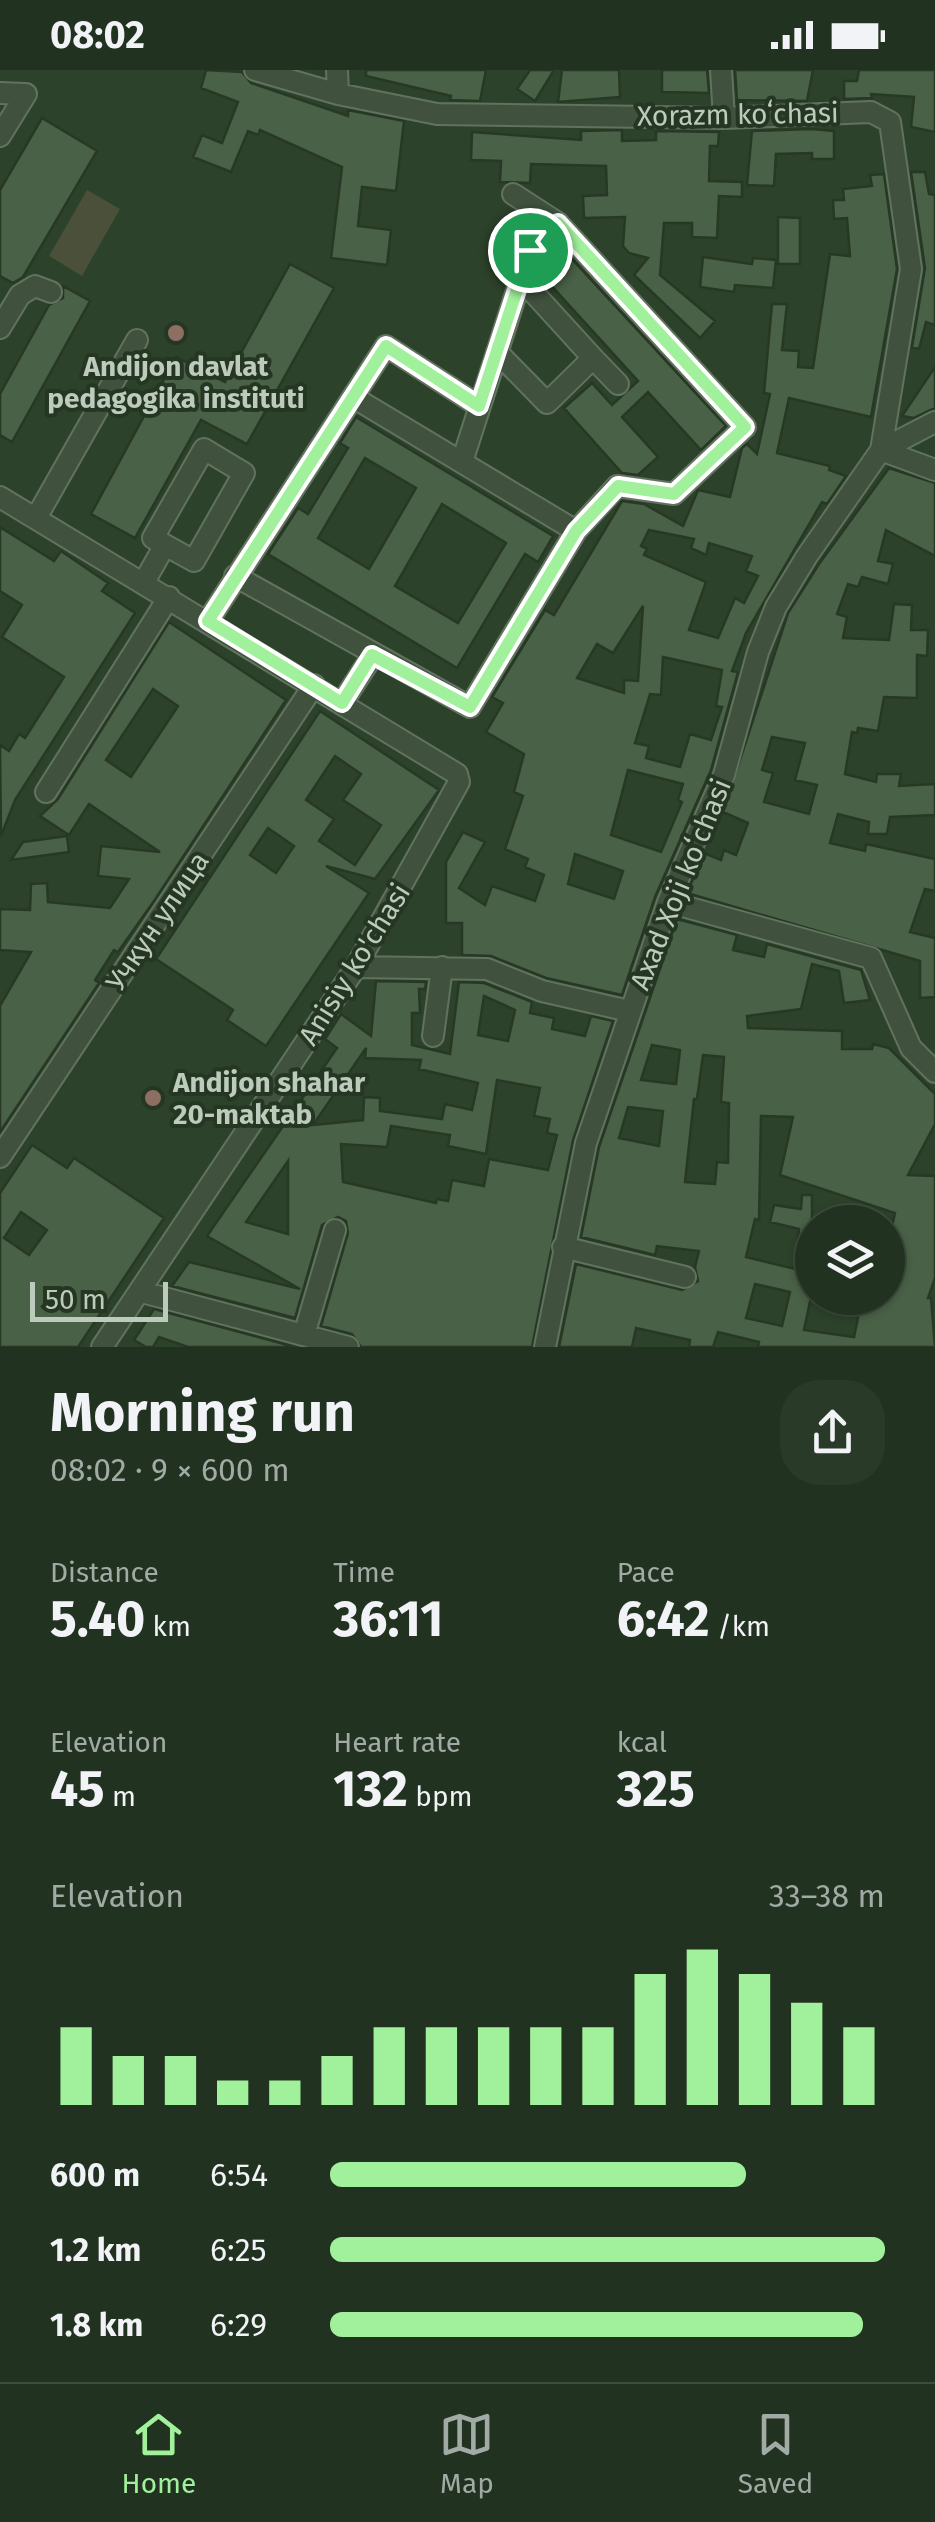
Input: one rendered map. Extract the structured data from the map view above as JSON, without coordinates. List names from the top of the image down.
{
  "streets": {
    "street": [
      "Xorazm koʻchasi",
      "Axad Xoji koʻchasi",
      "Учкун улица",
      "Anisiy ko'chasi"
    ]
  },
  "crossings": [
    ["Xorazm koʻchasi", "Axad Xoji koʻchasi"]
  ],
  "places": ["Andijon davlat pedagogika instituti", "Andijon shahar 20-maktab"],
  "scale_bar": "50 m",
  "page": {
    "status": "08:02",
    "scale": "50 m",
    "heading": ["Morning run", "08:02 · 9 × 600 m"],
    "stats": [
      ["Distance", "5.40 km"],
      ["Time", "36:11"],
      ["Pace", "6:42 /km"],
      ["Elevation", "45 m"],
      ["Heart rate", "132 bpm"],
      ["kcal", "325"]
    ],
    "chart": ["Elevation", "33–38 m"],
    "list": [
      {
        "name": "600 m",
        "note": "6:54"
      },
      {
        "name": "1.2 km",
        "note": "6:25"
      },
      {
        "name": "1.8 km",
        "note": "6:29"
      }
    ],
    "tabs": ["Home", "Map", "Saved"]
  }
}
